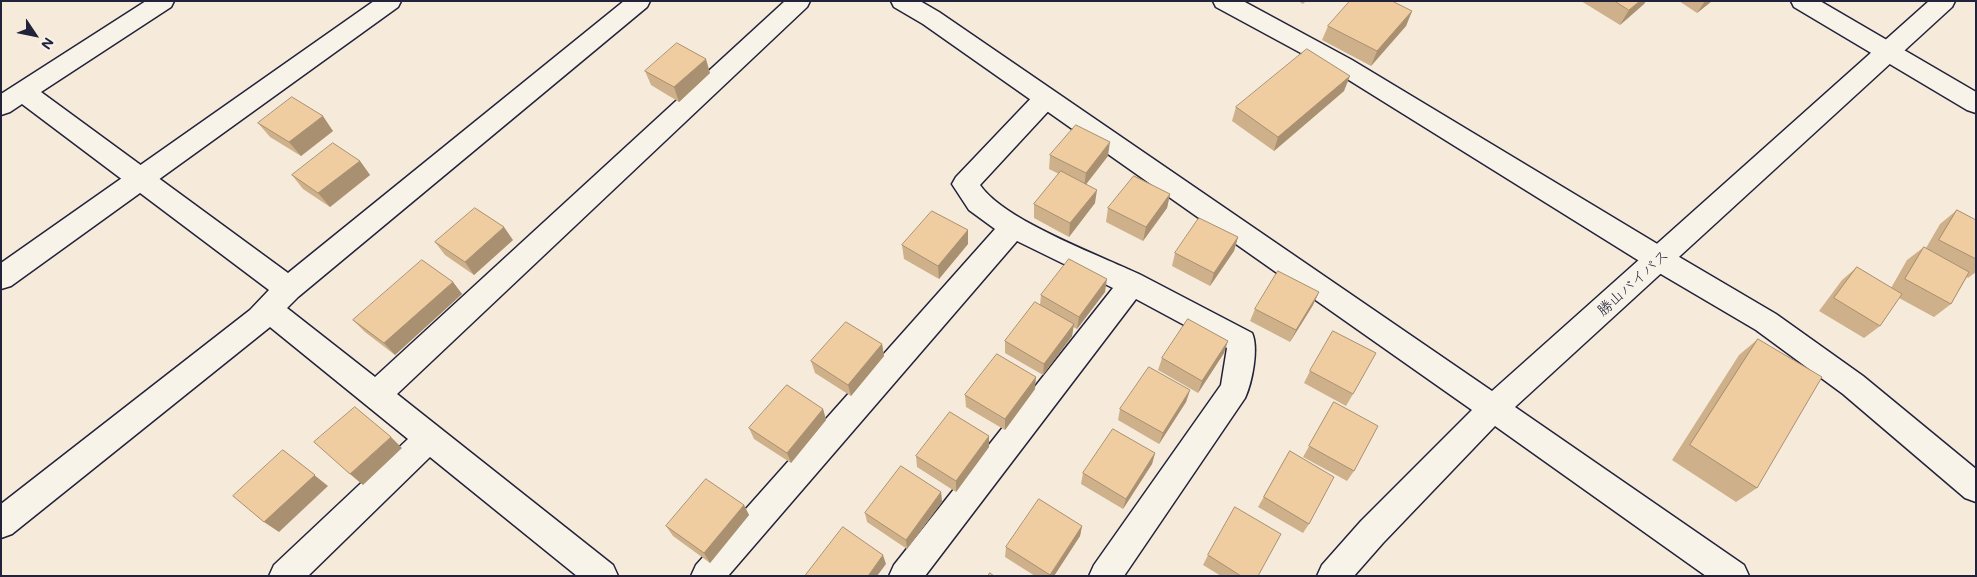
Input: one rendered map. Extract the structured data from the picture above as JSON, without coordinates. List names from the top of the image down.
{
  "streets": {
    "street": ["勝山バイパス"]
  },
  "north": "bottom right"
}
